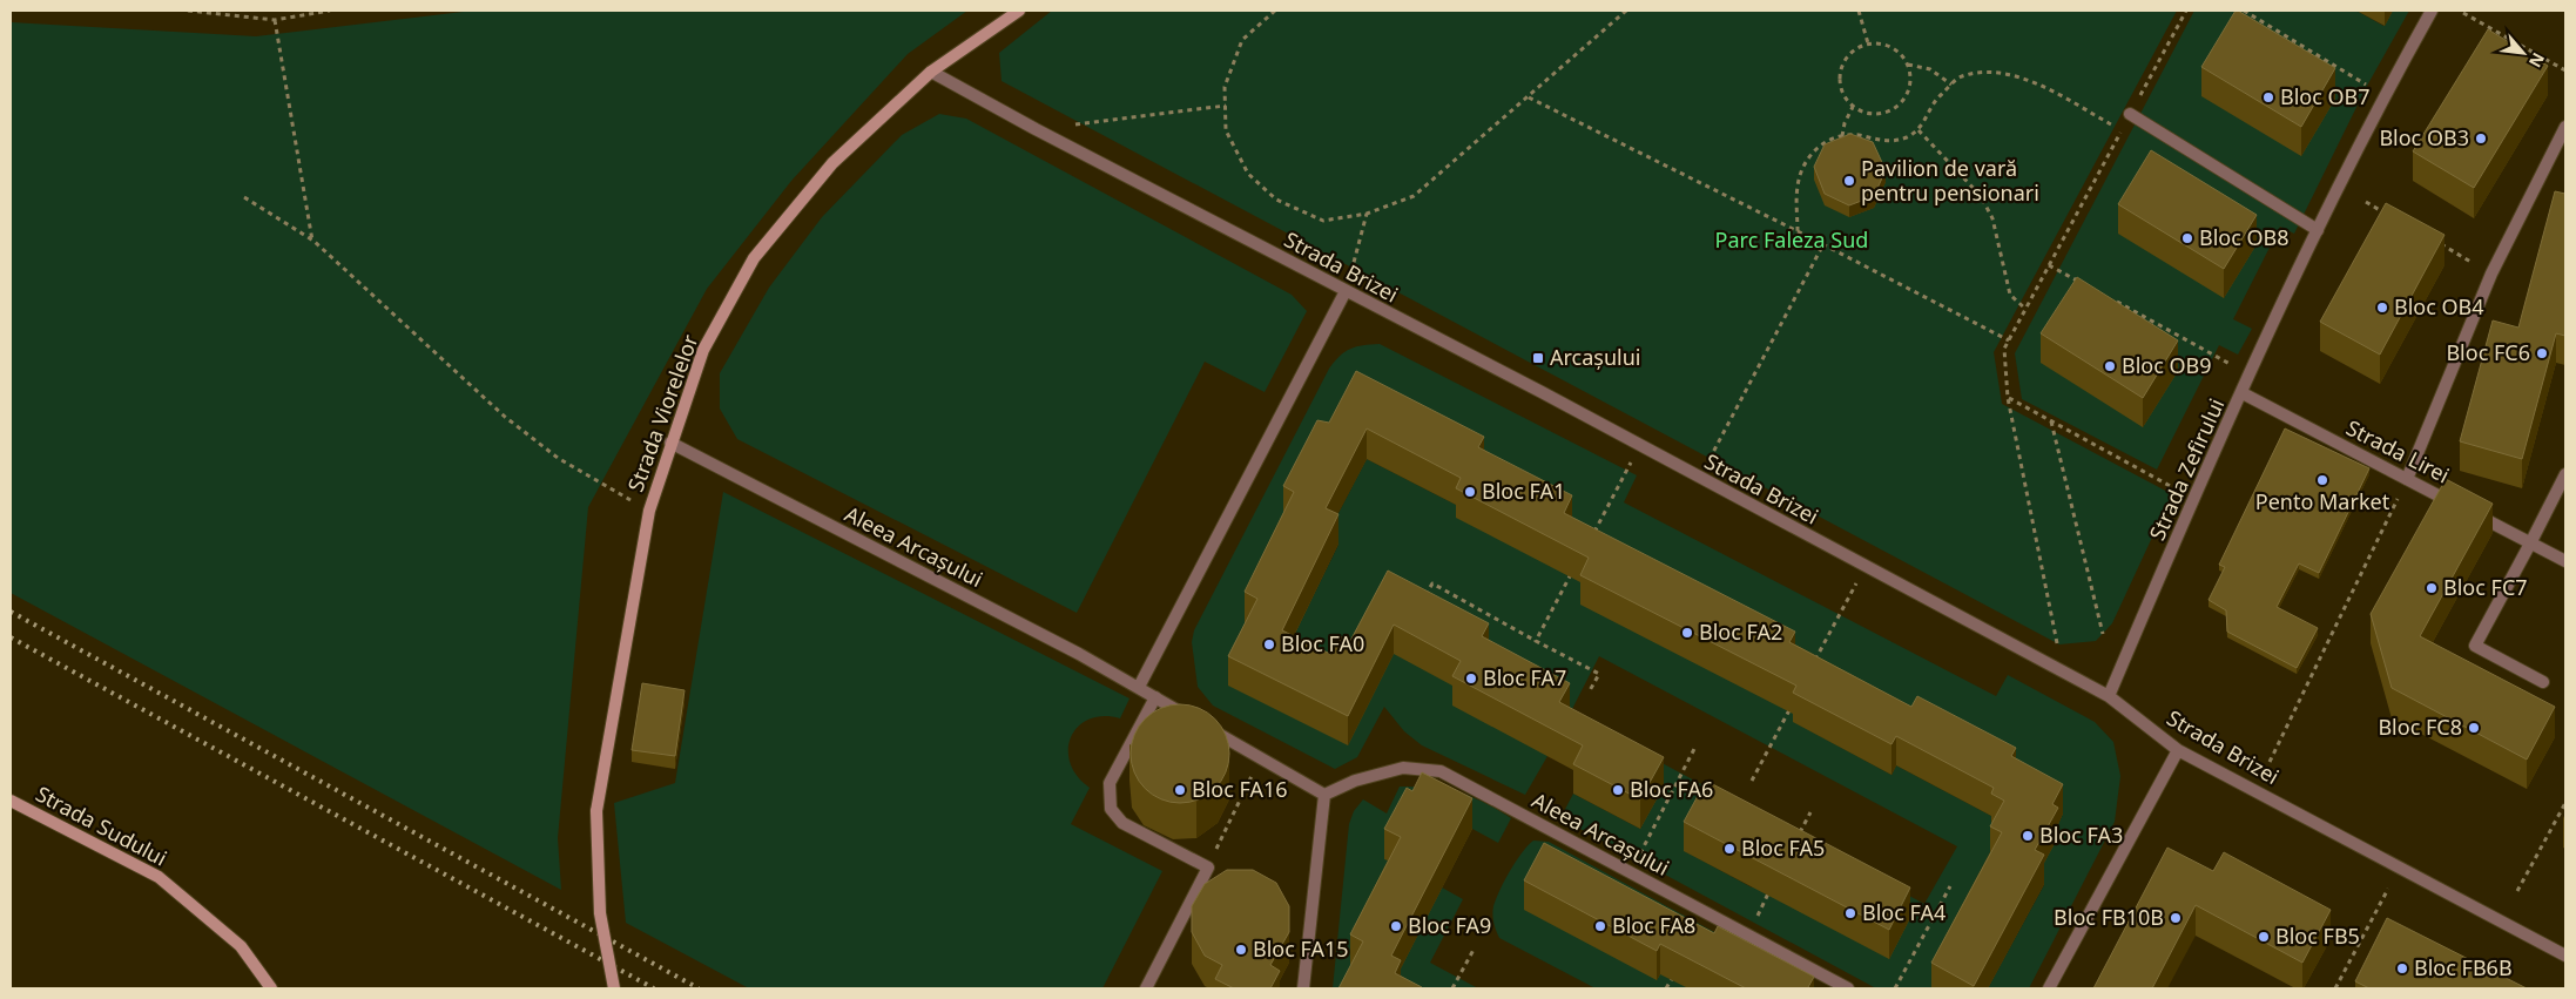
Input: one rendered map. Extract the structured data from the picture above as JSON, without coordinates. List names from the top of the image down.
{
  "streets": {
    "street": [
      "Strada Brizei",
      "Strada Viorelelor",
      "Strada Lirei",
      "Strada Zefirului",
      "Aleea Arcașului",
      "Strada Sudului"
    ]
  },
  "crossings": [
    ["Strada Brizei", "Strada Viorelelor"],
    ["Strada Brizei", "Strada Zefirului"],
    ["Strada Viorelelor", "Aleea Arcașului"],
    ["Strada Lirei", "Strada Zefirului"]
  ],
  "parks": ["Parc Faleza Sud"],
  "places": {
    "other": [
      "Bloc OB7",
      "Bloc OB3",
      "Pavilion de vară pentru pensionari",
      "Bloc OB8",
      "Bloc OB4",
      "Bloc FC6",
      "Bloc OB9",
      "Pento Market",
      "Bloc FA1",
      "Bloc FC7",
      "Bloc FA2",
      "Bloc FA0",
      "Bloc FA7",
      "Bloc FC8",
      "Bloc FA16",
      "Bloc FA6",
      "Bloc FA3",
      "Bloc FA5",
      "Bloc FA4",
      "Bloc FB10B",
      "Bloc FA9",
      "Bloc FA8",
      "Bloc FB5",
      "Bloc FA15",
      "Bloc FB6B"
    ],
    "transit": ["Arcașului"]
  },
  "north": "bottom right"
}
